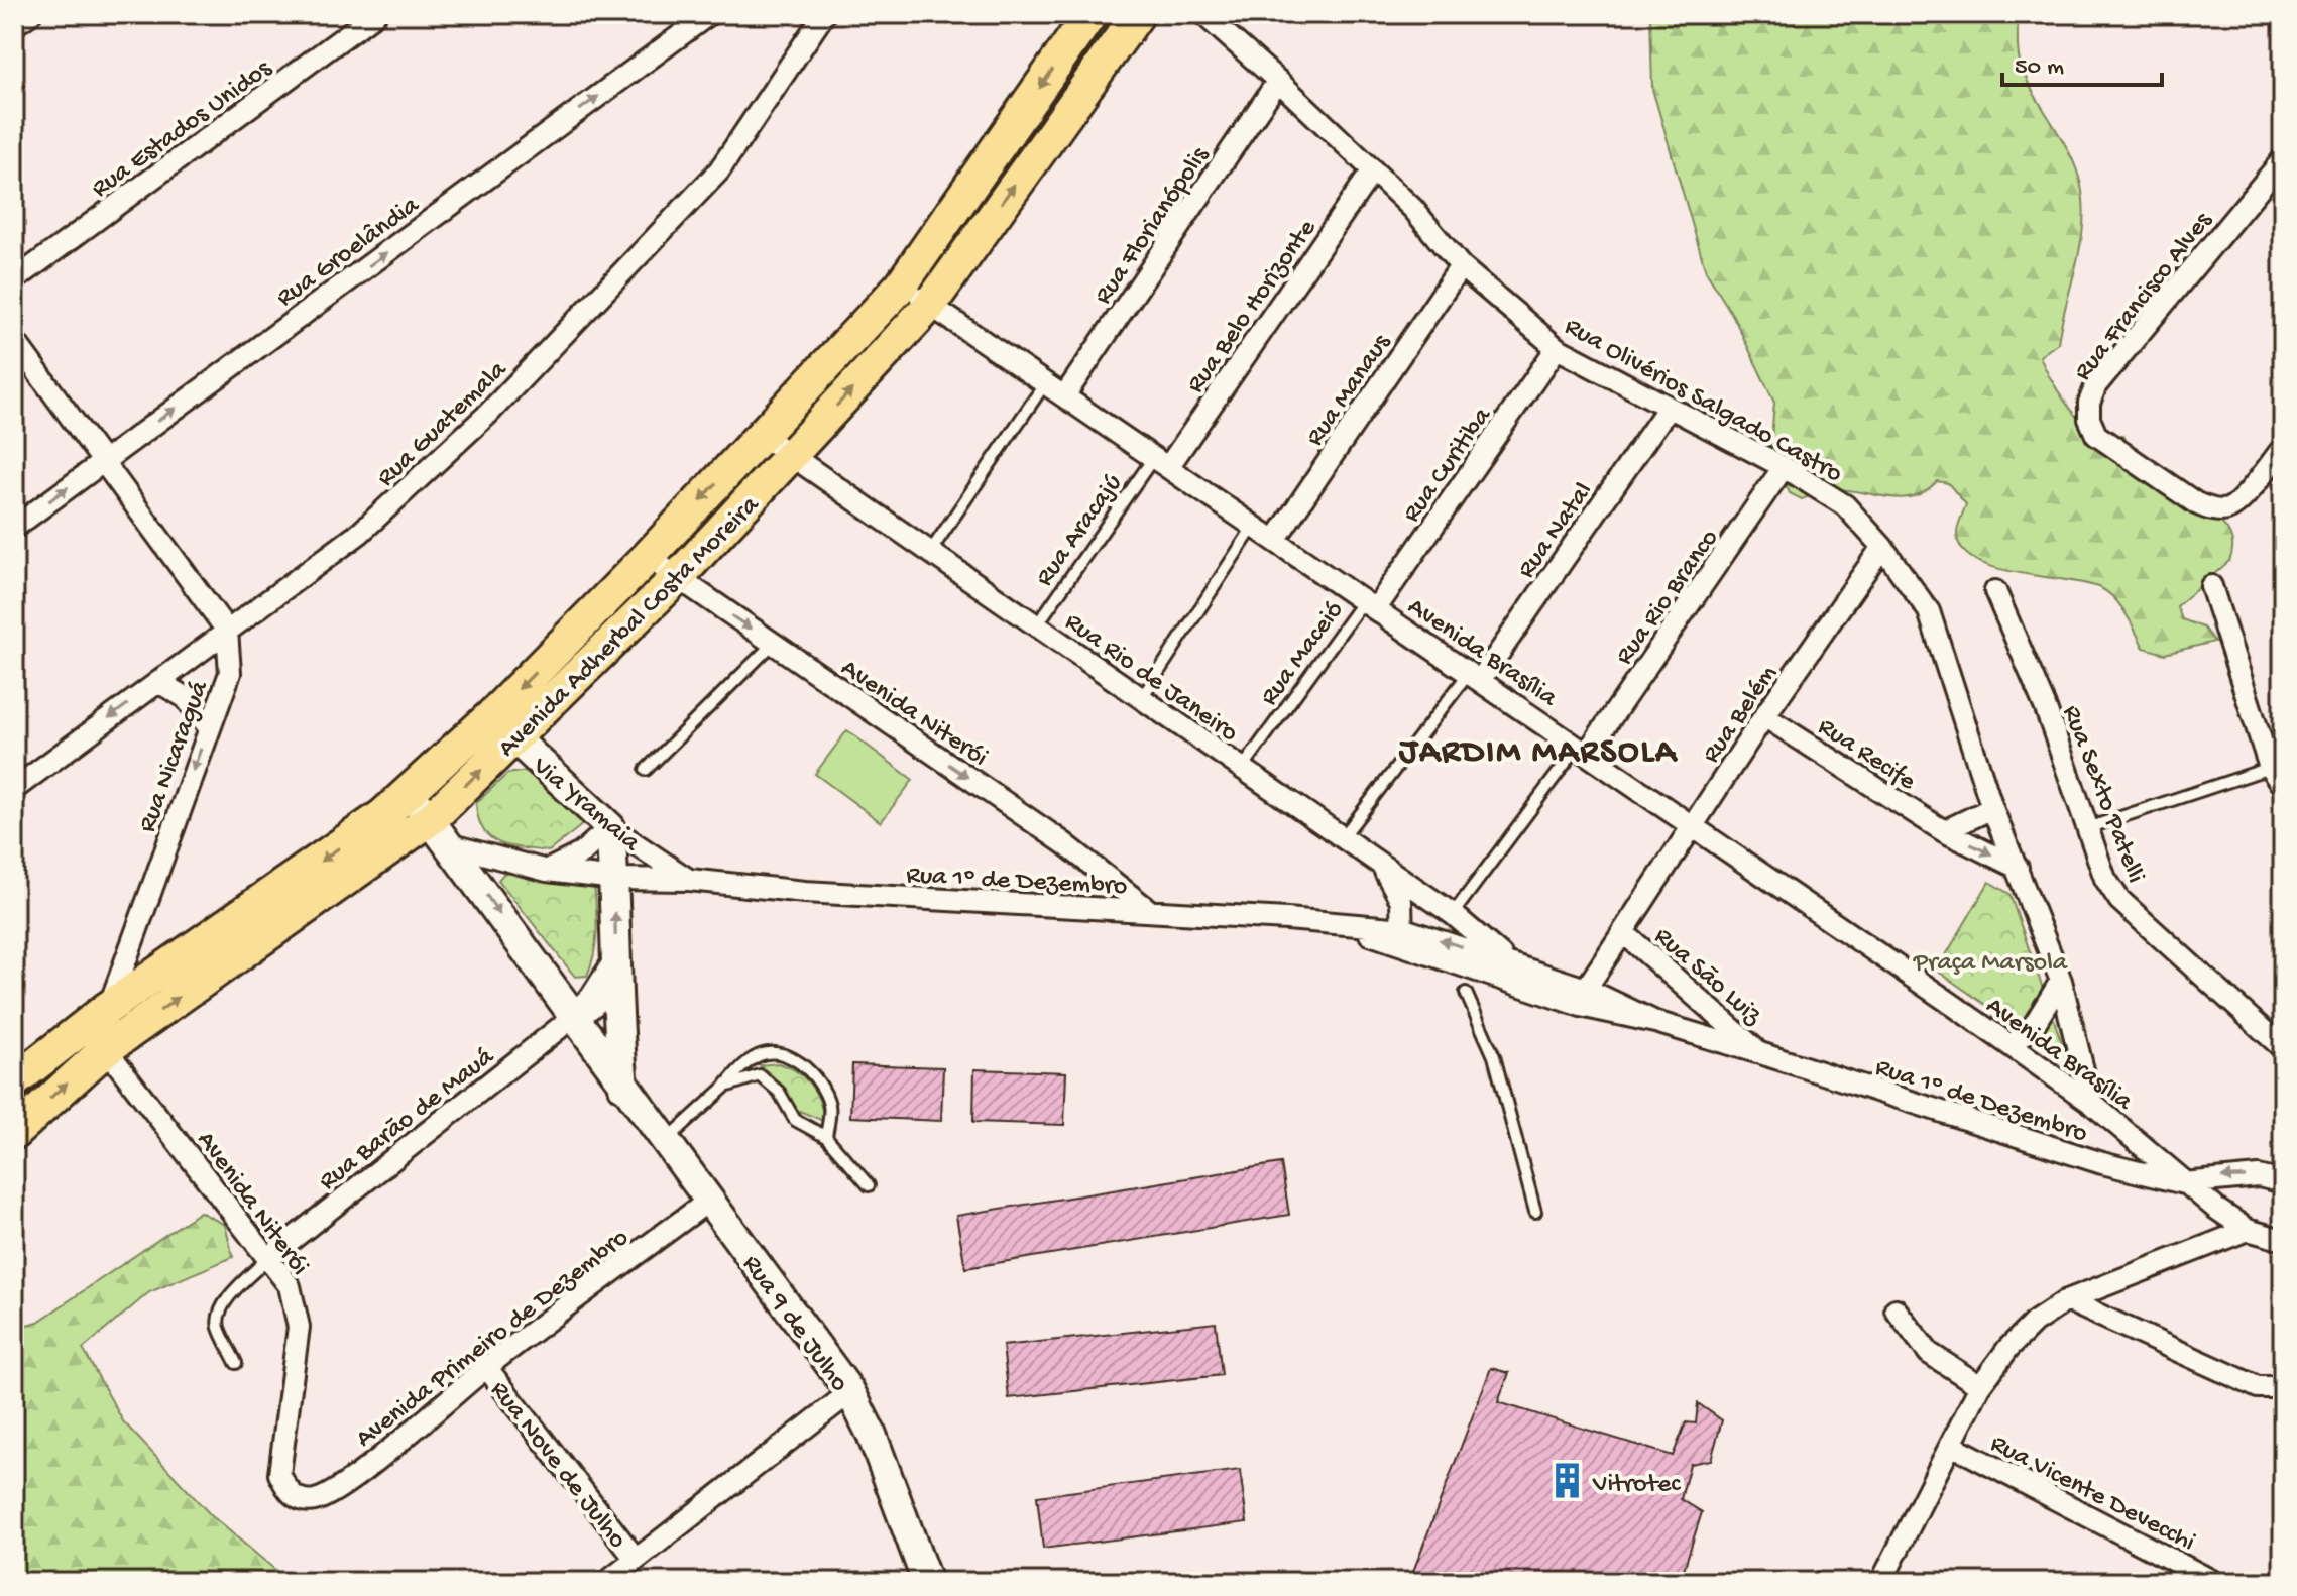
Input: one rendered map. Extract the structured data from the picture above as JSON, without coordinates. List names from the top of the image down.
{
  "streets": {
    "main road": ["Avenida Adherbal Costa Moreira", "Via Yramaia", "Rua 9 de Julho"],
    "street": [
      "Rua Estados Unidos",
      "Rua Florianópolis",
      "Rua Groelândia",
      "Rua Francisco Alves",
      "Rua Belo Horizonte",
      "Rua Manaus",
      "Rua Olivérios Salgado Castro",
      "Rua Guatemala",
      "Rua Curitiba",
      "Rua Natal",
      "Rua Rio Branco",
      "Avenida Brasília",
      "Rua Rio de Janeiro",
      "Avenida Niterói",
      "Rua Belém",
      "Rua Recife",
      "Rua Nicaraguá",
      "Rua Sexto Patelli",
      "Rua 1º de Dezembro",
      "Rua São Luiz",
      "Rua Barão de Mauá",
      "Avenida Primeiro de Dezembro",
      "Rua Nove de Julho",
      "Rua Vicente Devecchi"
    ],
    "lane": ["Rua Aracajú", "Rua Maceió"]
  },
  "crossings": [
    ["Rua Florianópolis", "Rua Olivérios Salgado Castro"],
    ["Rua Florianópolis", "Avenida Brasília"],
    ["Rua Belo Horizonte", "Rua Olivérios Salgado Castro"],
    ["Rua Belo Horizonte", "Rua Aracajú"],
    ["Rua Belo Horizonte", "Avenida Brasília"],
    ["Rua Manaus", "Rua Olivérios Salgado Castro"],
    ["Rua Manaus", "Avenida Brasília"],
    ["Rua Olivérios Salgado Castro", "Rua Curitiba"],
    ["Rua Olivérios Salgado Castro", "Rua Natal"],
    ["Rua Olivérios Salgado Castro", "Rua Rio Branco"],
    ["Rua Olivérios Salgado Castro", "Avenida Brasília"],
    ["Rua Olivérios Salgado Castro", "Rua Belém"],
    ["Rua Olivérios Salgado Castro", "Rua Recife"],
    ["Rua Guatemala", "Rua Nicaraguá"],
    ["Rua Curitiba", "Avenida Brasília"],
    ["Rua Curitiba", "Rua Maceió"],
    ["Rua Aracajú", "Avenida Brasília"],
    ["Rua Aracajú", "Rua Rio de Janeiro"],
    ["Rua Natal", "Avenida Brasília"],
    ["Rua Rio Branco", "Avenida Brasília"],
    ["Avenida Adherbal Costa Moreira", "Avenida Brasília"],
    ["Avenida Adherbal Costa Moreira", "Rua Rio de Janeiro"],
    ["Avenida Adherbal Costa Moreira", "Avenida Niterói"],
    ["Avenida Adherbal Costa Moreira", "Rua Nicaraguá"],
    ["Avenida Adherbal Costa Moreira", "Via Yramaia"],
    ["Avenida Adherbal Costa Moreira", "Rua 9 de Julho"],
    ["Avenida Brasília", "Rua Maceió"],
    ["Avenida Brasília", "Rua Belém"],
    ["Avenida Brasília", "Rua 1º de Dezembro"],
    ["Rua Maceió", "Rua Rio de Janeiro"],
    ["Rua Rio de Janeiro", "Rua 1º de Dezembro"],
    ["Avenida Niterói", "Rua 1º de Dezembro"],
    ["Avenida Niterói", "Rua Barão de Mauá"],
    ["Avenida Niterói", "Avenida Primeiro de Dezembro"],
    ["Rua Belém", "Rua Recife"],
    ["Rua Belém", "Rua 1º de Dezembro"],
    ["Rua Belém", "Rua São Luiz"],
    ["Via Yramaia", "Rua 1º de Dezembro"],
    ["Rua 1º de Dezembro", "Rua São Luiz"],
    ["Rua 1º de Dezembro", "Rua 9 de Julho"],
    ["Rua Barão de Mauá", "Rua 9 de Julho"],
    ["Rua 9 de Julho", "Avenida Primeiro de Dezembro"],
    ["Avenida Primeiro de Dezembro", "Rua Nove de Julho"]
  ],
  "one_way": ["Rua Groelândia", "Avenida Niterói", "Rua Nicaraguá"],
  "districts": ["JARDIM MARSOLA"],
  "parks": ["Praça Marsola"],
  "places": {
    "building": ["Vitrotec"]
  },
  "scale_bar": "50 m"
}
